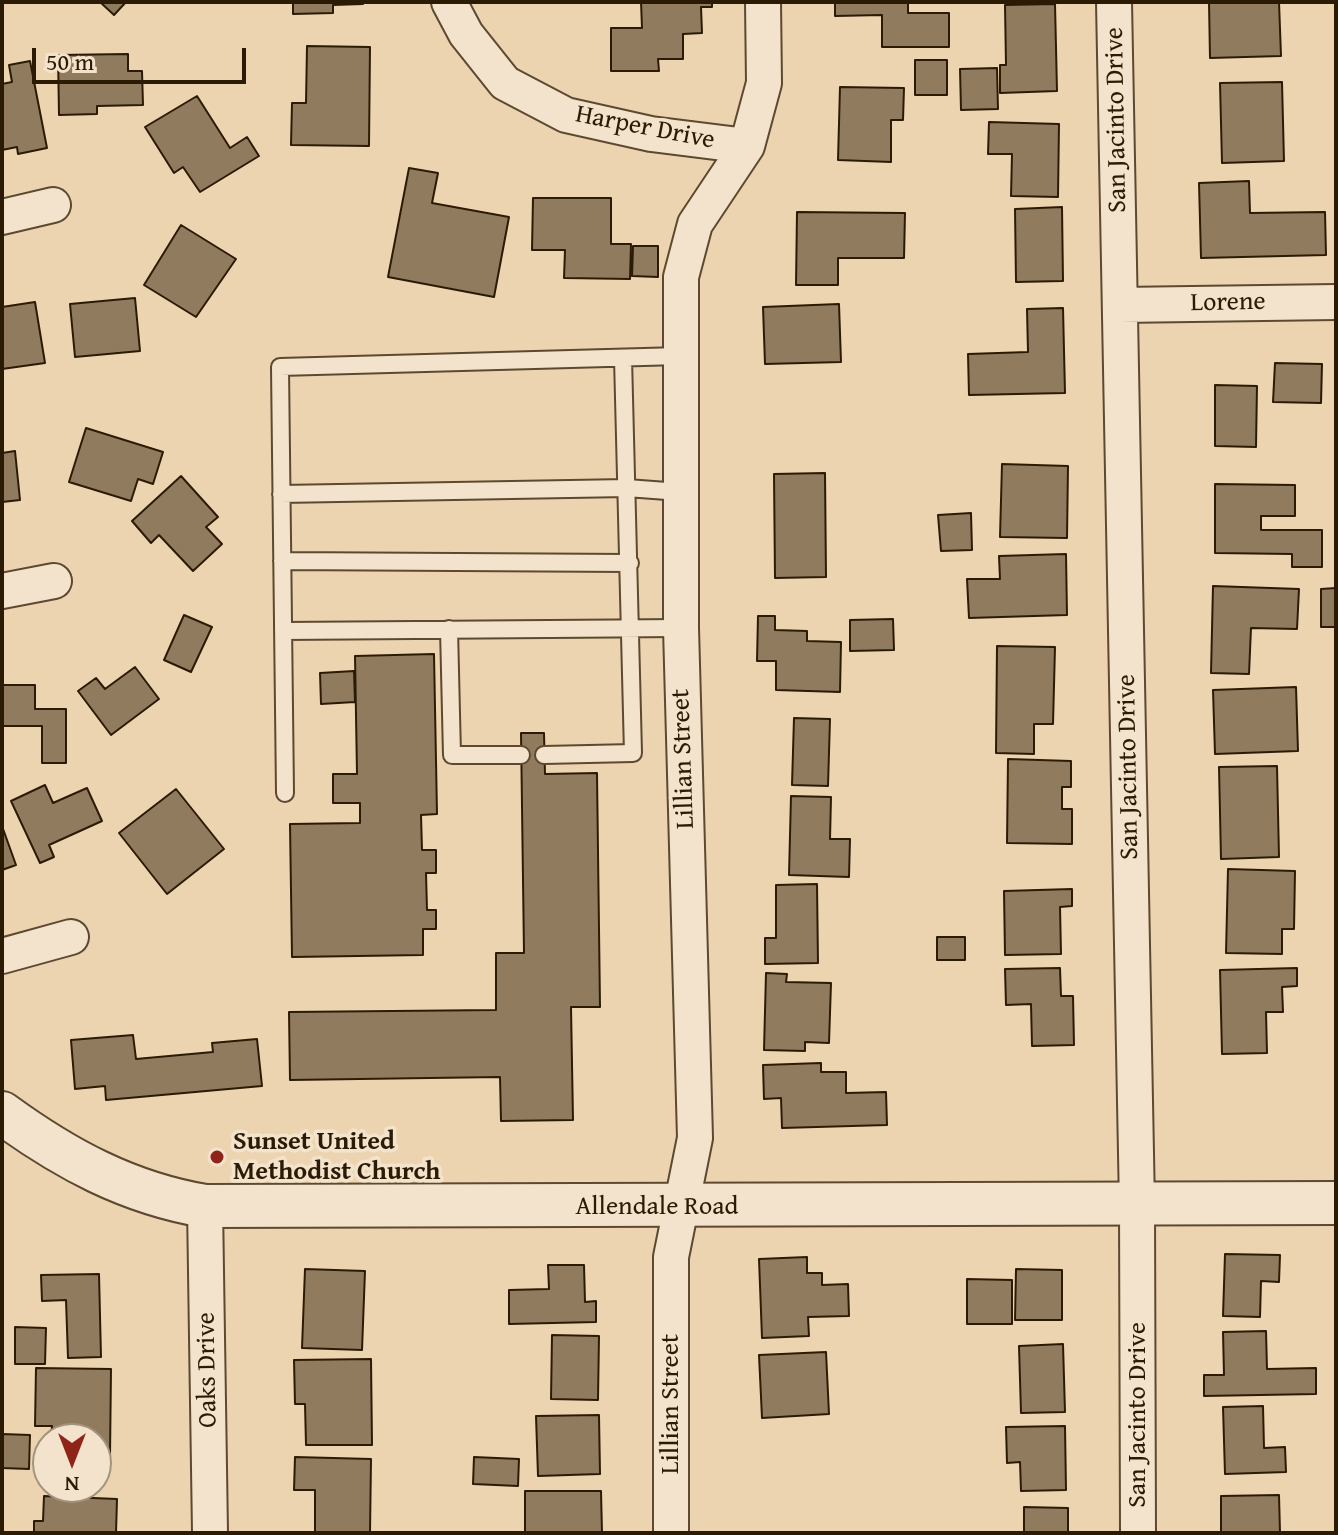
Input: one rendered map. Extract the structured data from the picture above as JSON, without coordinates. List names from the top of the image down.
{
  "streets": {
    "street": [
      "San Jacinto Drive",
      "Harper Drive",
      "Lorene",
      "Lillian Street",
      "Allendale Road",
      "Oaks Drive"
    ]
  },
  "crossings": [
    ["San Jacinto Drive", "Lorene"],
    ["San Jacinto Drive", "Allendale Road"],
    ["Harper Drive", "Lillian Street"],
    ["Lillian Street", "Allendale Road"],
    ["Allendale Road", "Oaks Drive"]
  ],
  "places": ["Sunset United Methodist Church"],
  "scale_bar": "50 m",
  "north": "bottom"
}
